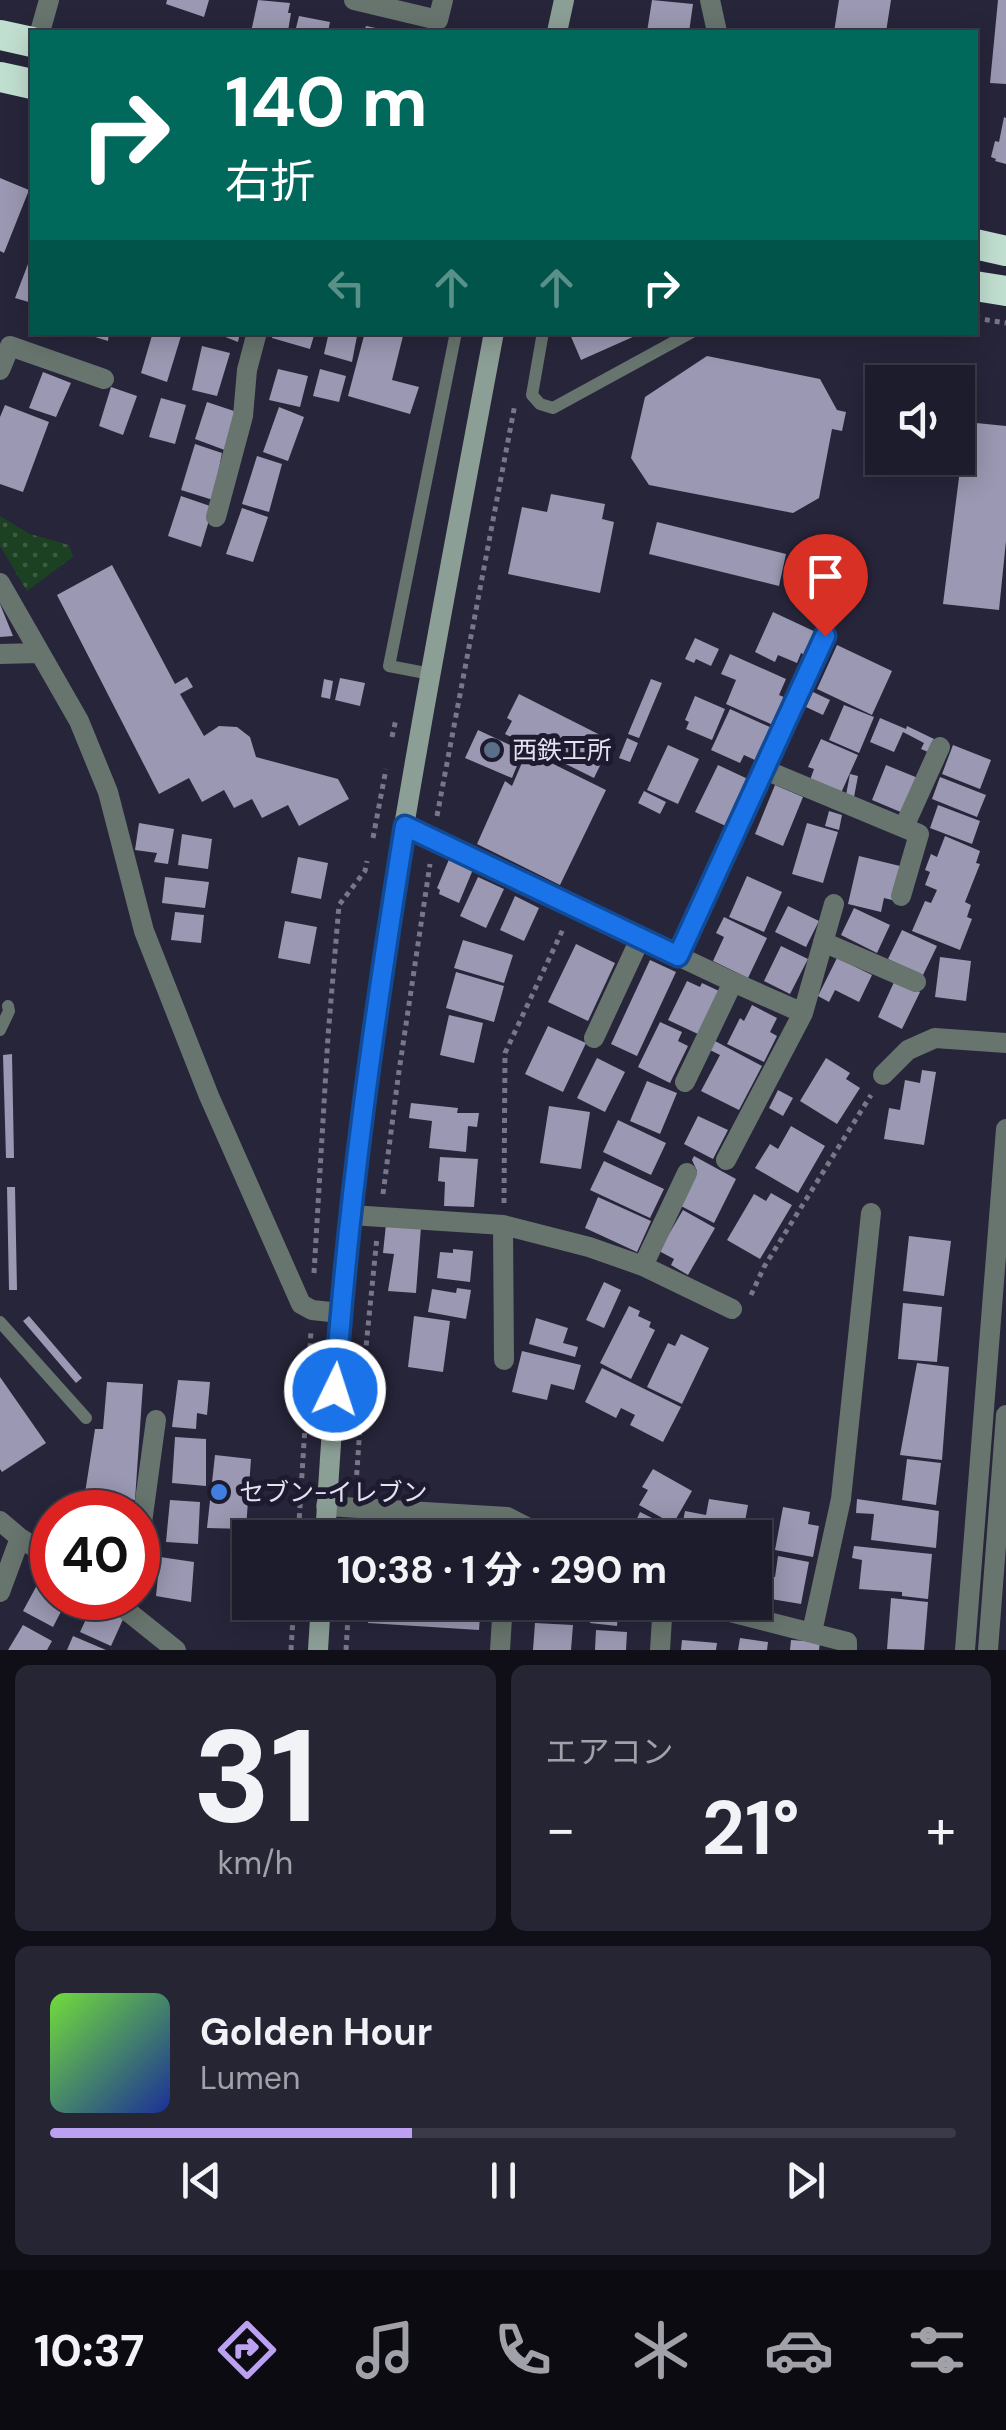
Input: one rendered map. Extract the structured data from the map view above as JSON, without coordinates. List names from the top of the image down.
{
  "places": ["西鉄工所", "セブン-イレブン"],
  "page": {
    "turn": ["140 m", "右折"],
    "limit": "40",
    "trip": "10:38 · 1 分 · 290 m",
    "tile": [
      ["31", "km/h"],
      "エアコン"
    ],
    "heat": ["−", "21°", "+"],
    "song": ["Golden Hour", "Lumen"],
    "tabs": "10:37"
  }
}
